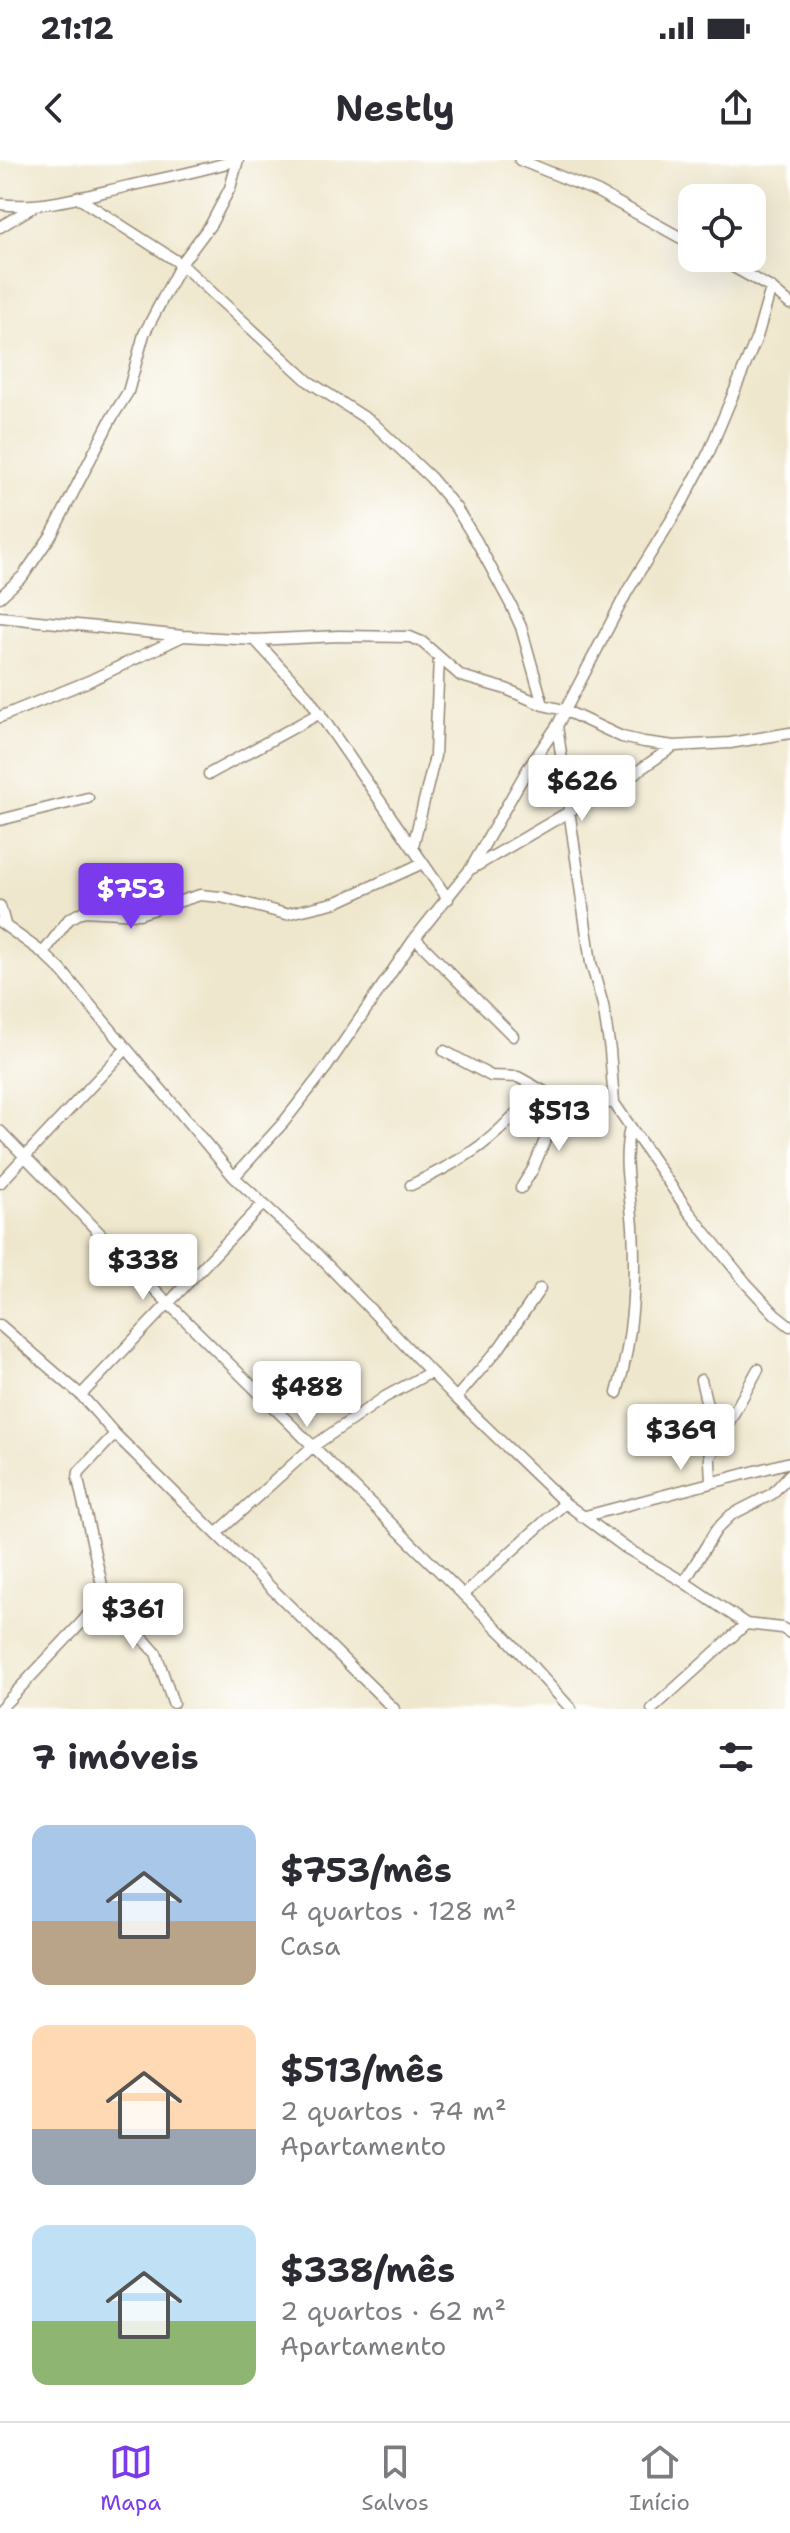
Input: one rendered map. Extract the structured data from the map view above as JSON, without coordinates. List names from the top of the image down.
{
  "page": {
    "status": "21:12",
    "header": "Nestly",
    "price": [
      "$626",
      "$753",
      "$513",
      "$338",
      "$488",
      "$369",
      "$361"
    ],
    "heading": "7 imóveis",
    "list": [
      {
        "name": "$753/mês",
        "note": "4 quartos · 128 m² · Casa"
      },
      {
        "name": "$513/mês",
        "note": "2 quartos · 74 m² · Apartamento"
      },
      {
        "name": "$338/mês",
        "note": "2 quartos · 62 m² · Apartamento"
      }
    ],
    "tabs": ["Mapa", "Salvos", "Início"]
  }
}
